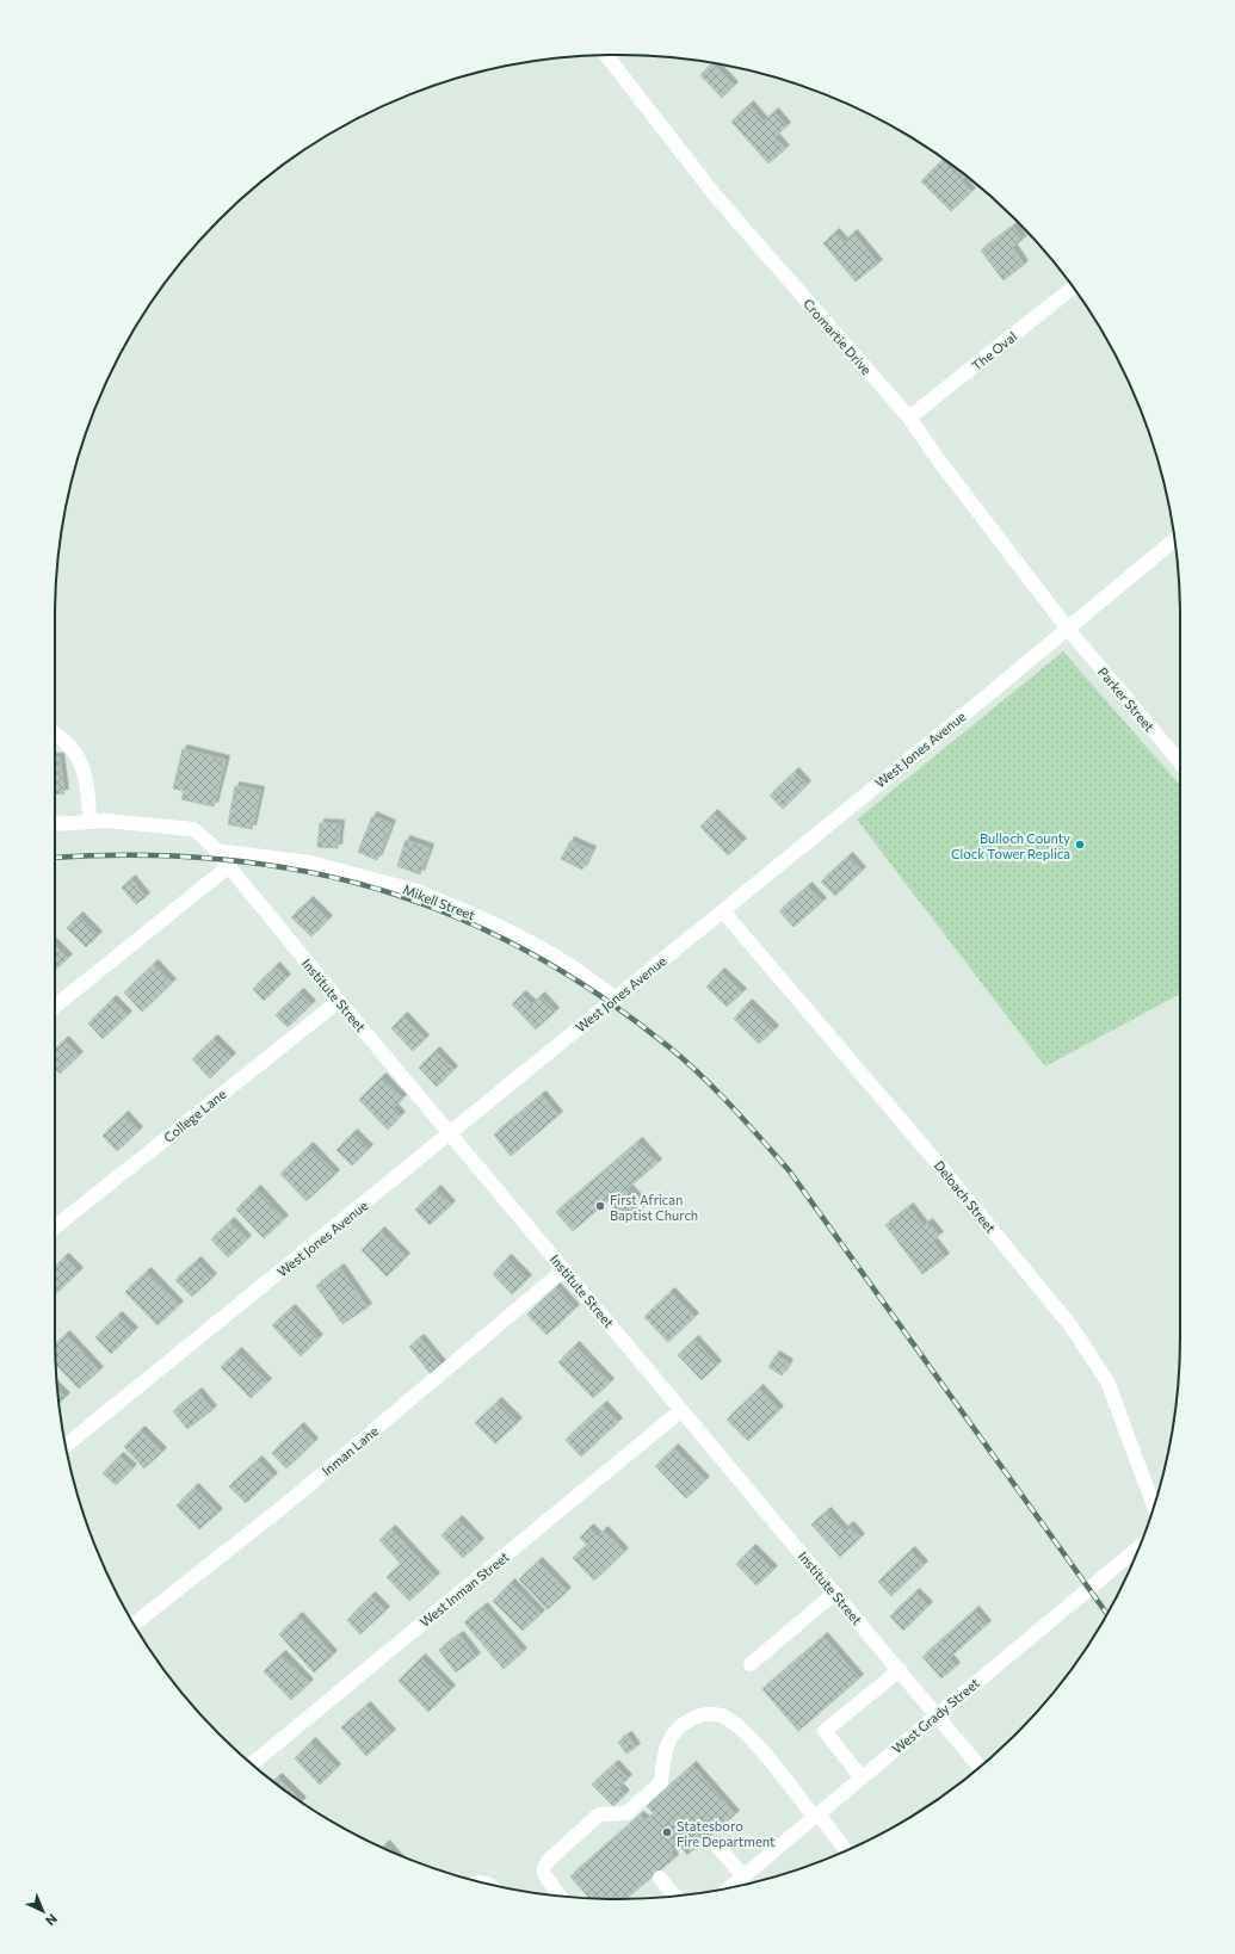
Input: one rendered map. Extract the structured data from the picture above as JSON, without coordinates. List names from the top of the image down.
{
  "streets": {
    "street": [
      "Cromartie Drive",
      "The Oval",
      "Parker Street",
      "West Jones Avenue",
      "Mikell Street",
      "Institute Street",
      "College Lane",
      "Deloach Street",
      "Inman Lane",
      "West Inman Street",
      "West Grady Street"
    ]
  },
  "crossings": [
    ["Cromartie Drive", "The Oval"],
    ["Cromartie Drive", "Parker Street"],
    ["Cromartie Drive", "West Jones Avenue"],
    ["Parker Street", "West Jones Avenue"],
    ["West Jones Avenue", "Mikell Street"],
    ["West Jones Avenue", "Institute Street"],
    ["West Jones Avenue", "Deloach Street"],
    ["Mikell Street", "Institute Street"],
    ["Institute Street", "College Lane"],
    ["Institute Street", "Inman Lane"],
    ["Institute Street", "West Inman Street"],
    ["Institute Street", "West Grady Street"]
  ],
  "places": ["Bulloch County Clock Tower Replica", "First African Baptist Church", "Statesboro Fire Department"],
  "north": "bottom right"
}
